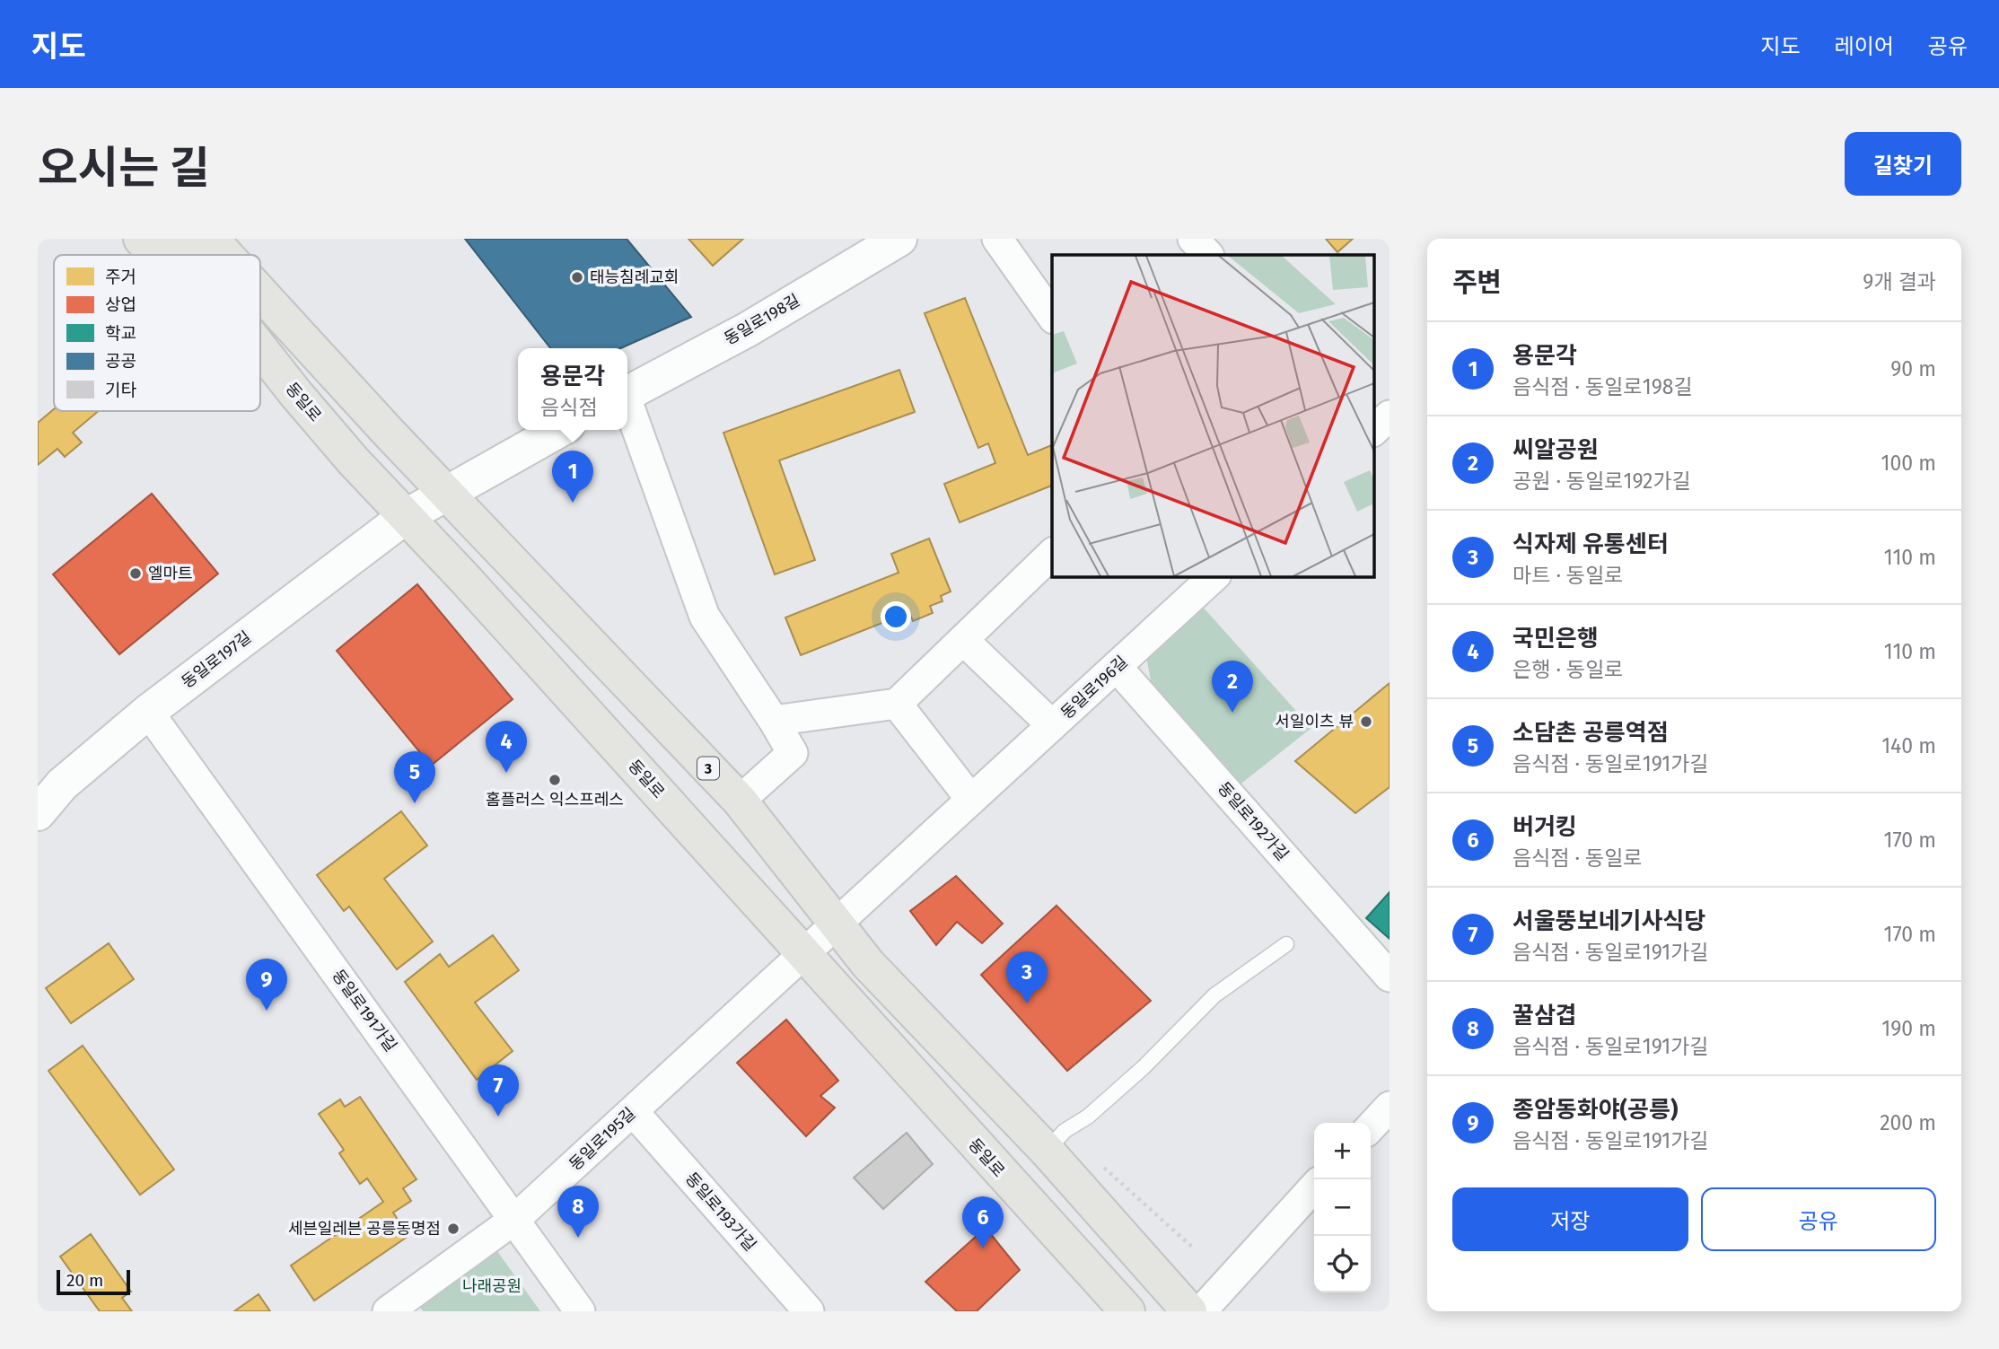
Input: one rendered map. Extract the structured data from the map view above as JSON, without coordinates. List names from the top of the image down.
{
  "streets": {
    "main road": ["동일로", "3"],
    "street": [
      "동일로198길",
      "동일로197길",
      "동일로196길",
      "동일로192가길",
      "동일로191가길",
      "동일로195길",
      "동일로193가길"
    ]
  },
  "crossings": [
    ["동일로", "동일로197길"],
    ["동일로", "동일로196길"],
    ["동일로", "동일로195길"],
    ["동일로197길", "동일로191가길"],
    ["동일로196길", "3"],
    ["동일로196길", "동일로192가길"],
    ["동일로196길", "동일로195길"],
    ["동일로191가길", "동일로195길"],
    ["동일로195길", "동일로193가길"]
  ],
  "parks": ["나래공원"],
  "places": [
    "태능침례교회",
    "엘마트",
    "서일이츠 뷰",
    "홈플러스 익스프레스",
    "세븐일레븐 공릉동명점"
  ],
  "legend": [
    "주거",
    "상업",
    "학교",
    "공공",
    "기타"
  ],
  "scale_bar": "20 m",
  "page": {
    "header": "지도",
    "nav": ["지도", "레이어", "공유"],
    "title": "오시는 길",
    "buttons": [
      "길찾기",
      ["저장", "공유"]
    ],
    "heading": ["주변", "9개 결과"],
    "list": [
      {
        "mark": "1",
        "name": "용문각",
        "note": "음식점 · 동일로198길",
        "value": "90 m"
      },
      {
        "mark": "2",
        "name": "씨알공원",
        "note": "공원 · 동일로192가길",
        "value": "100 m"
      },
      {
        "mark": "3",
        "name": "식자제 유통센터",
        "note": "마트 · 동일로",
        "value": "110 m"
      },
      {
        "mark": "4",
        "name": "국민은행",
        "note": "은행 · 동일로",
        "value": "110 m"
      },
      {
        "mark": "5",
        "name": "소담촌 공릉역점",
        "note": "음식점 · 동일로191가길",
        "value": "140 m"
      },
      {
        "mark": "6",
        "name": "버거킹",
        "note": "음식점 · 동일로",
        "value": "170 m"
      },
      {
        "mark": "7",
        "name": "서울뚱보네기사식당",
        "note": "음식점 · 동일로191가길",
        "value": "170 m"
      },
      {
        "mark": "8",
        "name": "꿀삼겹",
        "note": "음식점 · 동일로191가길",
        "value": "190 m"
      },
      {
        "mark": "9",
        "name": "종암동화야(공릉)",
        "note": "음식점 · 동일로191가길",
        "value": "200 m"
      }
    ],
    "popup": ["용문각", "음식점"],
    "pins": [
      "1",
      "2",
      "4",
      "5",
      "3",
      "9",
      "7",
      "8",
      "6"
    ],
    "map_buttons": ["+", "−"],
    "scale": "20 m"
  }
}
